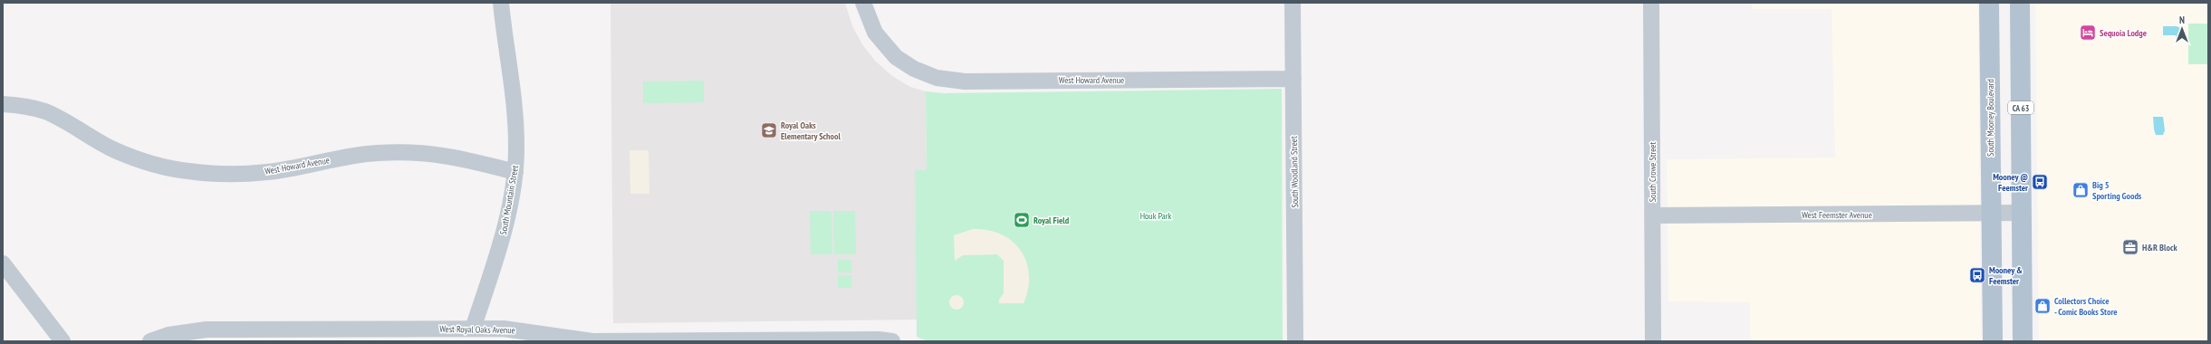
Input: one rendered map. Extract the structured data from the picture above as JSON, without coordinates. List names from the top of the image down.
{
  "streets": {
    "main road": ["CA 63", "South Mooney Boulevard"],
    "street": [
      "West Howard Avenue",
      "South Woodland Street",
      "South Crowe Street",
      "South Mountain Street",
      "West Feemster Avenue",
      "West Royal Oaks Avenue"
    ]
  },
  "crossings": [
    ["West Howard Avenue", "South Woodland Street"],
    ["West Howard Avenue", "South Mountain Street"],
    ["CA 63", "West Feemster Avenue"],
    ["South Mooney Boulevard", "West Feemster Avenue"],
    ["South Crowe Street", "West Feemster Avenue"],
    ["South Mountain Street", "West Royal Oaks Avenue"]
  ],
  "parks": ["Houk Park"],
  "places": {
    "hotel": ["Sequoia Lodge"],
    "school or university": ["Royal Oaks Elementary School"],
    "bus stop": ["Mooney @ Feemster", "Mooney & Feemster"],
    "shop": ["Big 5 Sporting Goods", "Collectors Choice - Comic Books Store"],
    "sports": ["Royal Field"],
    "office": ["H&R Block"]
  },
  "north": "top"
}
